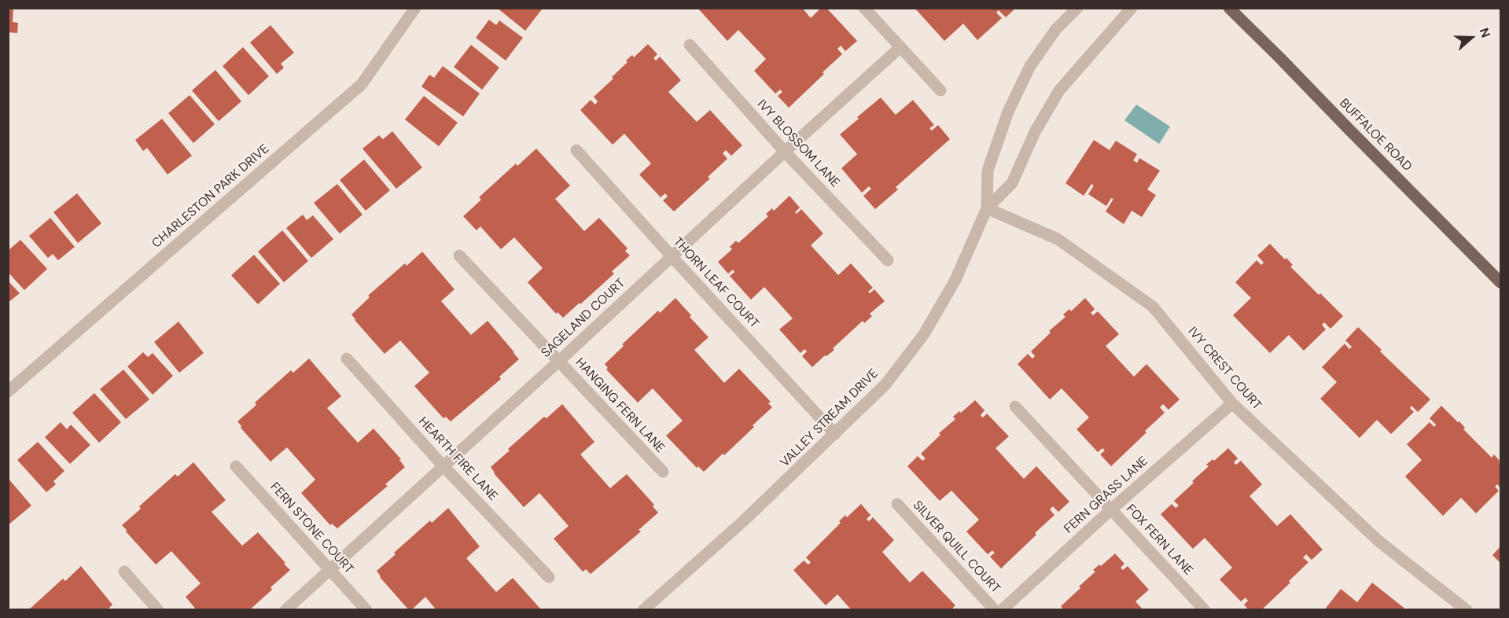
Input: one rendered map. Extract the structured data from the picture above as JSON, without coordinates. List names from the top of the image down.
{
  "streets": {
    "main road": ["BUFFALOE ROAD"],
    "street": [
      "IVY BLOSSOM LANE",
      "CHARLESTON PARK DRIVE",
      "THORN LEAF COURT",
      "SAGELAND COURT",
      "IVY CREST COURT",
      "HANGING FERN LANE",
      "VALLEY STREAM DRIVE",
      "HEARTH FIRE LANE",
      "FERN GRASS LANE",
      "FERN STONE COURT",
      "FOX FERN LANE",
      "SILVER QUILL COURT"
    ]
  },
  "crossings": [
    ["IVY BLOSSOM LANE", "SAGELAND COURT"],
    ["THORN LEAF COURT", "SAGELAND COURT"],
    ["THORN LEAF COURT", "VALLEY STREAM DRIVE"],
    ["SAGELAND COURT", "HANGING FERN LANE"],
    ["SAGELAND COURT", "HEARTH FIRE LANE"],
    ["SAGELAND COURT", "FERN STONE COURT"],
    ["IVY CREST COURT", "VALLEY STREAM DRIVE"],
    ["IVY CREST COURT", "FERN GRASS LANE"],
    ["FERN GRASS LANE", "FOX FERN LANE"]
  ],
  "north": "right"
}
